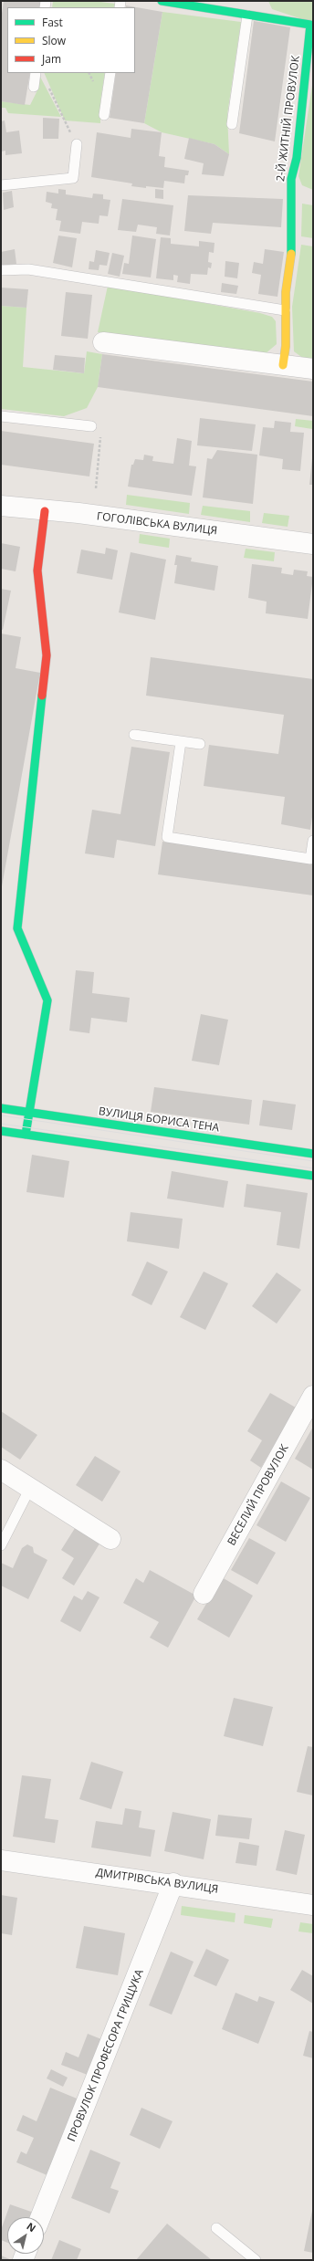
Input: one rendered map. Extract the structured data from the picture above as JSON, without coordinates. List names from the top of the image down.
{
  "streets": {
    "street": [
      "2-Й ЖИТНІЙ ПРОВУЛОК",
      "ГОГОЛІВСЬКА ВУЛИЦЯ",
      "ВУЛИЦЯ БОРИСА ТЕНА",
      "ВЕСЕЛИЙ ПРОВУЛОК",
      "ДМИТРІВСЬКА ВУЛИЦЯ",
      "ПРОВУЛОК ПРОФЕСОРА ГРИЩУКА"
    ]
  },
  "crossings": [
    ["ДМИТРІВСЬКА ВУЛИЦЯ", "ПРОВУЛОК ПРОФЕСОРА ГРИЩУКА"]
  ],
  "legend": ["Fast", "Slow", "Jam"],
  "north": "top right"
}
